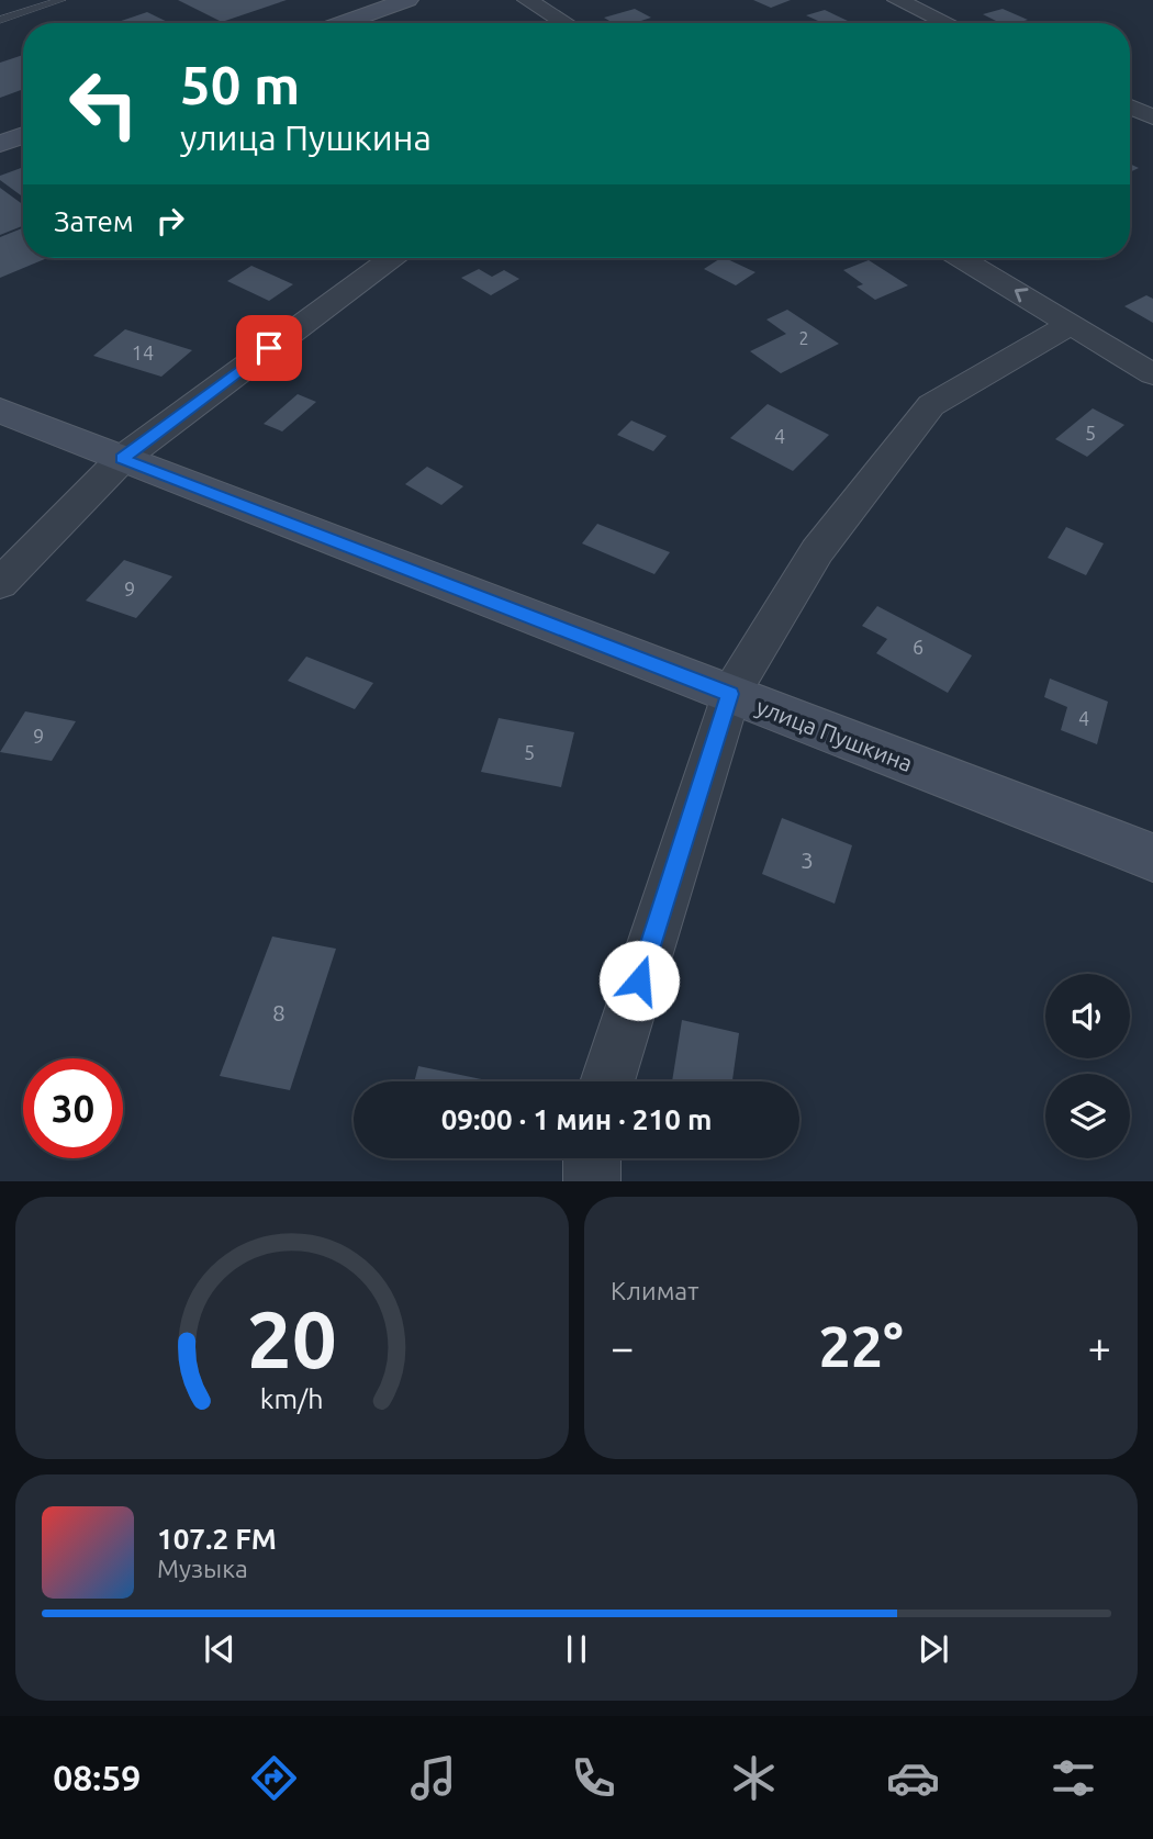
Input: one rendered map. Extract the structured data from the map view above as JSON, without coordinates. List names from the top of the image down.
{
  "streets": {
    "street": ["улица Пушкина"]
  },
  "house_numbers": [
    "2",
    "14",
    "5",
    "4",
    "9",
    "6",
    "4",
    "9",
    "5",
    "3",
    "8"
  ],
  "page": {
    "turn": ["50 m", "улица Пушкина"],
    "then": "Затем",
    "limit": "30",
    "trip": "09:00 · 1 мин · 210 m",
    "tile": "Климат",
    "heat": ["−", "22°", "+"],
    "song": ["107.2 FM", "Музыка"],
    "tabs": "08:59",
    "gauge": ["20", "km/h"]
  }
}
